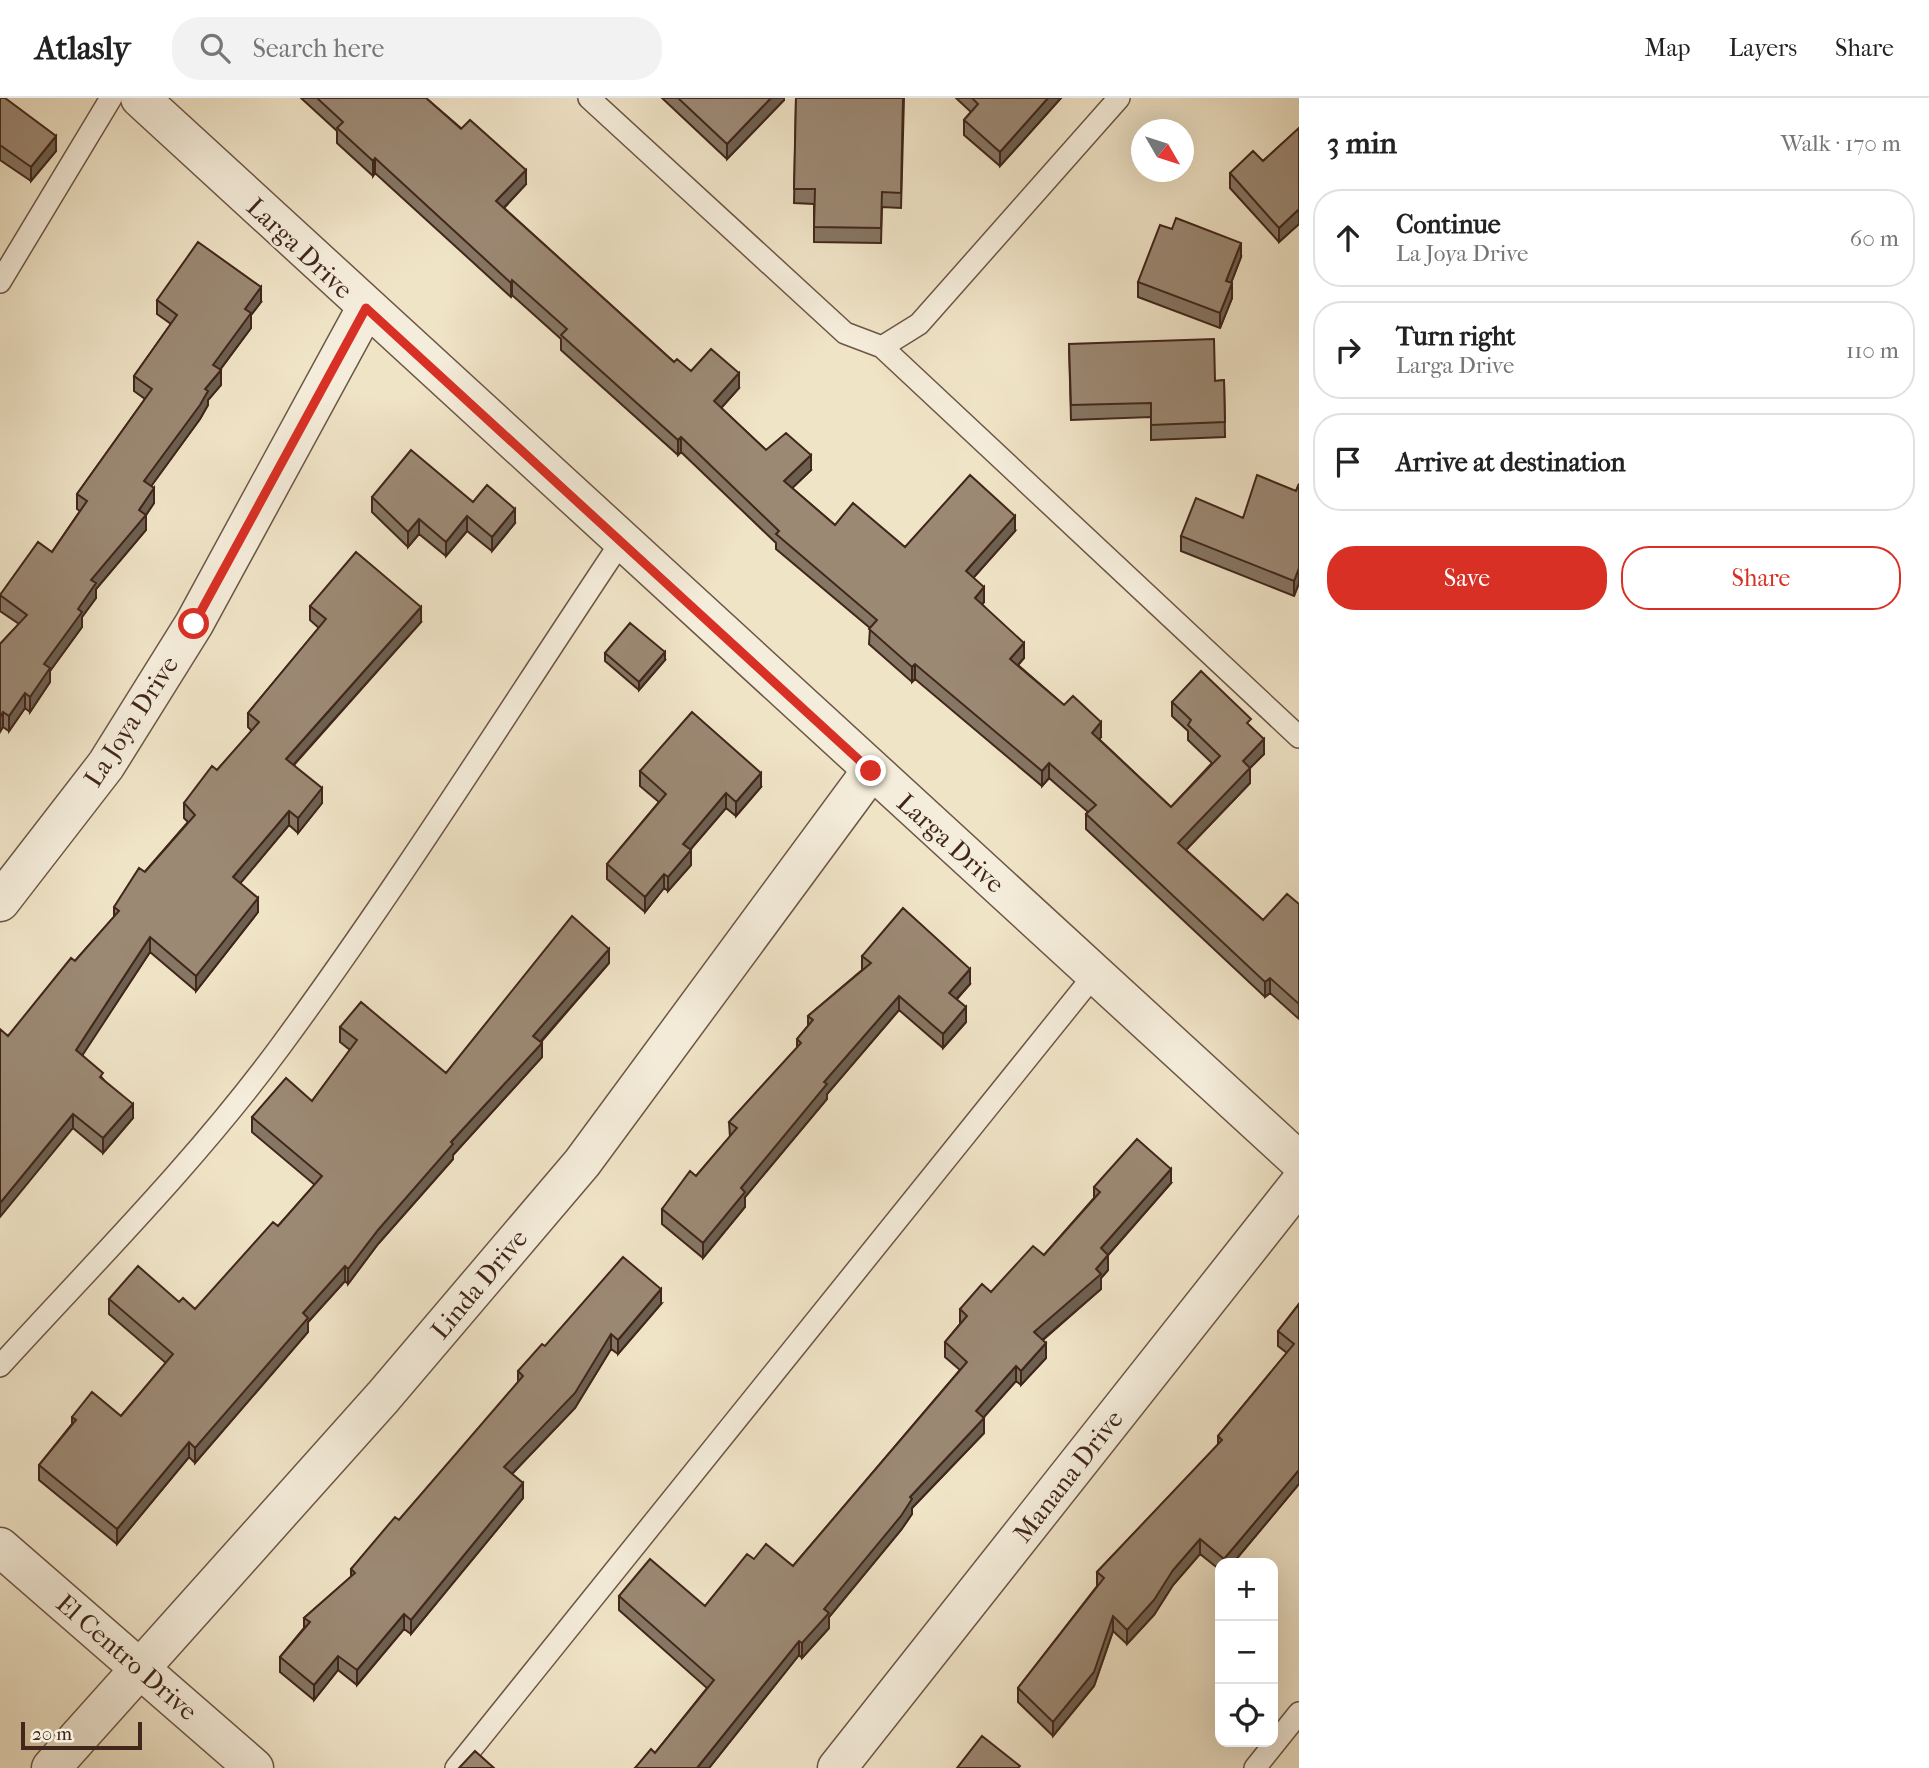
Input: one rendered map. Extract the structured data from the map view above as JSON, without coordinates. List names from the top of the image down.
{
  "streets": {
    "street": [
      "Larga Drive",
      "La Joya Drive",
      "Linda Drive",
      "Manana Drive",
      "El Centro Drive"
    ]
  },
  "crossings": [
    ["Larga Drive", "La Joya Drive"],
    ["Larga Drive", "Linda Drive"],
    ["Linda Drive", "El Centro Drive"]
  ],
  "scale_bar": "20 m",
  "north": "bottom right",
  "page": {
    "header": "Atlasly",
    "search": "Search here",
    "nav": ["Map", "Layers", "Share"],
    "heading": ["3 min", "Walk · 170 m"],
    "list": [
      ["Continue", "La Joya Drive", "60 m"],
      ["Turn right", "Larga Drive", "110 m"],
      "Arrive at destination"
    ],
    "buttons": ["Save", "Share"],
    "map_buttons": ["+", "−"],
    "scale": "20 m"
  }
}
